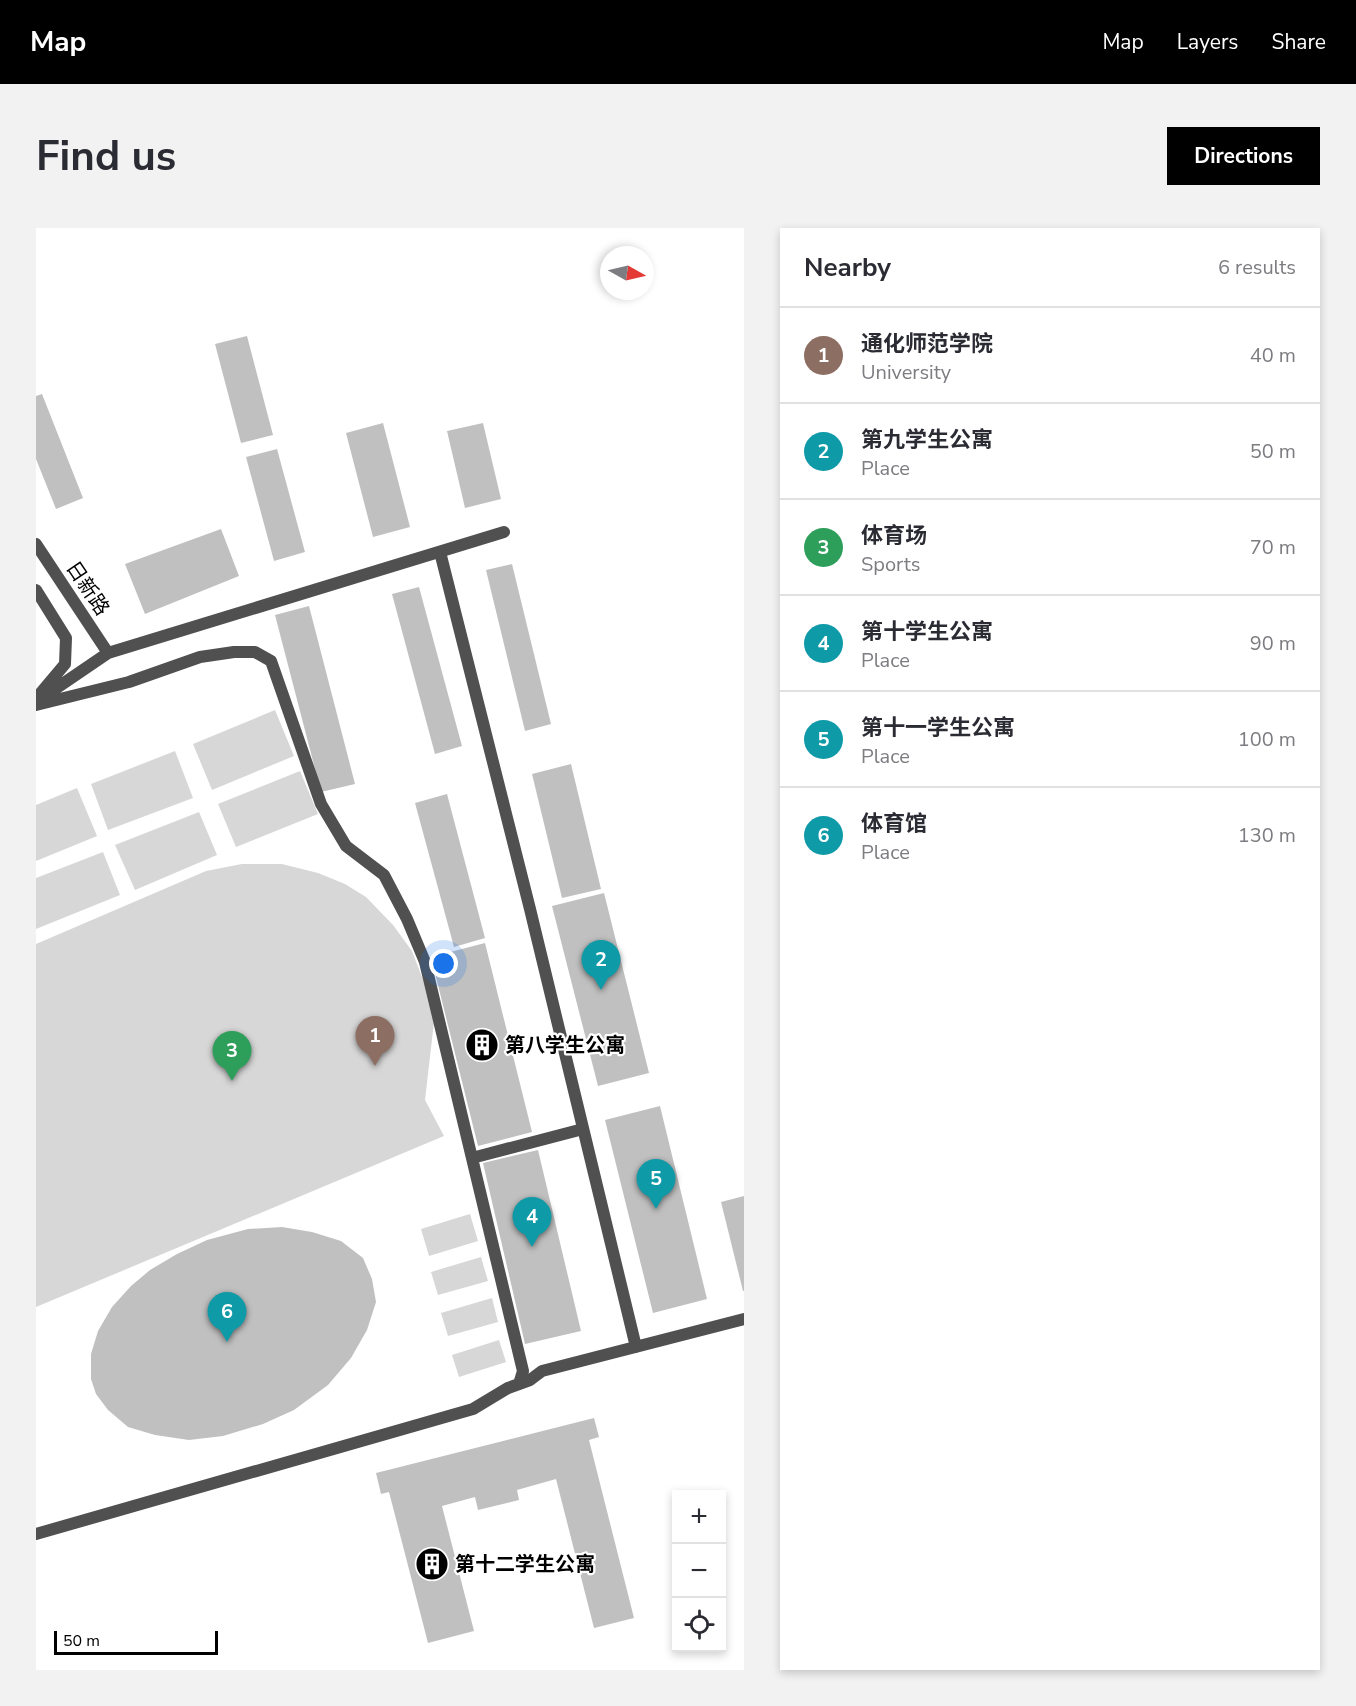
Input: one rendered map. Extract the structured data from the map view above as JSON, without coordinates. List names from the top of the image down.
{
  "streets": {
    "street": ["日新路"]
  },
  "places": {
    "building": ["第八学生公寓", "第十二学生公寓"]
  },
  "scale_bar": "50 m",
  "north": "right",
  "page": {
    "header": "Map",
    "nav": ["Map", "Layers", "Share"],
    "buttons": "Directions",
    "title": "Find us",
    "heading": ["Nearby", "6 results"],
    "list": [
      {
        "mark": "1",
        "name": "通化师范学院",
        "note": "University",
        "value": "40 m"
      },
      {
        "mark": "2",
        "name": "第九学生公寓",
        "note": "Place",
        "value": "50 m"
      },
      {
        "mark": "3",
        "name": "体育场",
        "note": "Sports",
        "value": "70 m"
      },
      {
        "mark": "4",
        "name": "第十学生公寓",
        "note": "Place",
        "value": "90 m"
      },
      {
        "mark": "5",
        "name": "第十一学生公寓",
        "note": "Place",
        "value": "100 m"
      },
      {
        "mark": "6",
        "name": "体育馆",
        "note": "Place",
        "value": "130 m"
      }
    ],
    "pins": [
      "2",
      "1",
      "3",
      "5",
      "4",
      "6"
    ],
    "map_buttons": ["+", "−"],
    "scale": "50 m"
  }
}
